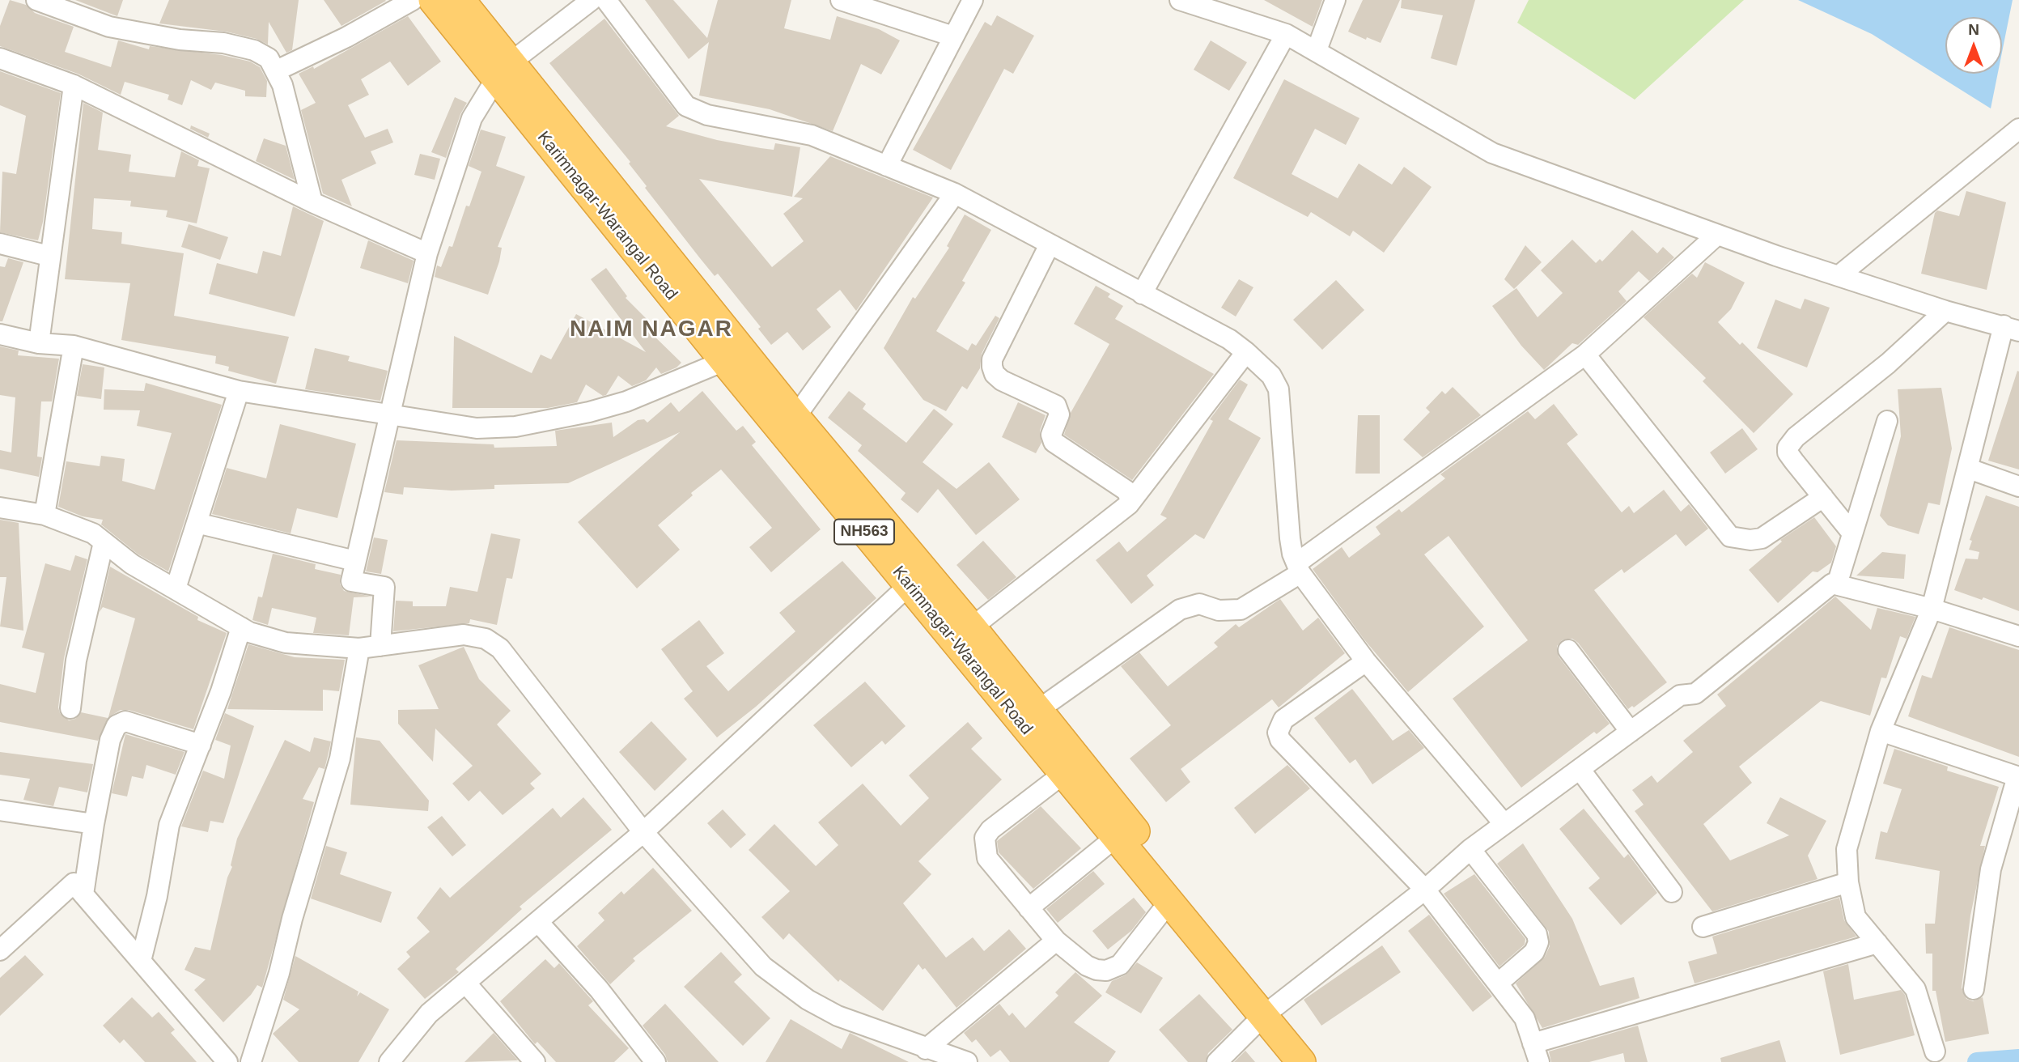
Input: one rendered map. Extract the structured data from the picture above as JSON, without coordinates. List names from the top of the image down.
{
  "streets": {
    "highway": ["Karimnagar-Warangal Road", "NH563"]
  },
  "districts": ["NAIM NAGAR"],
  "north": "top"
}
